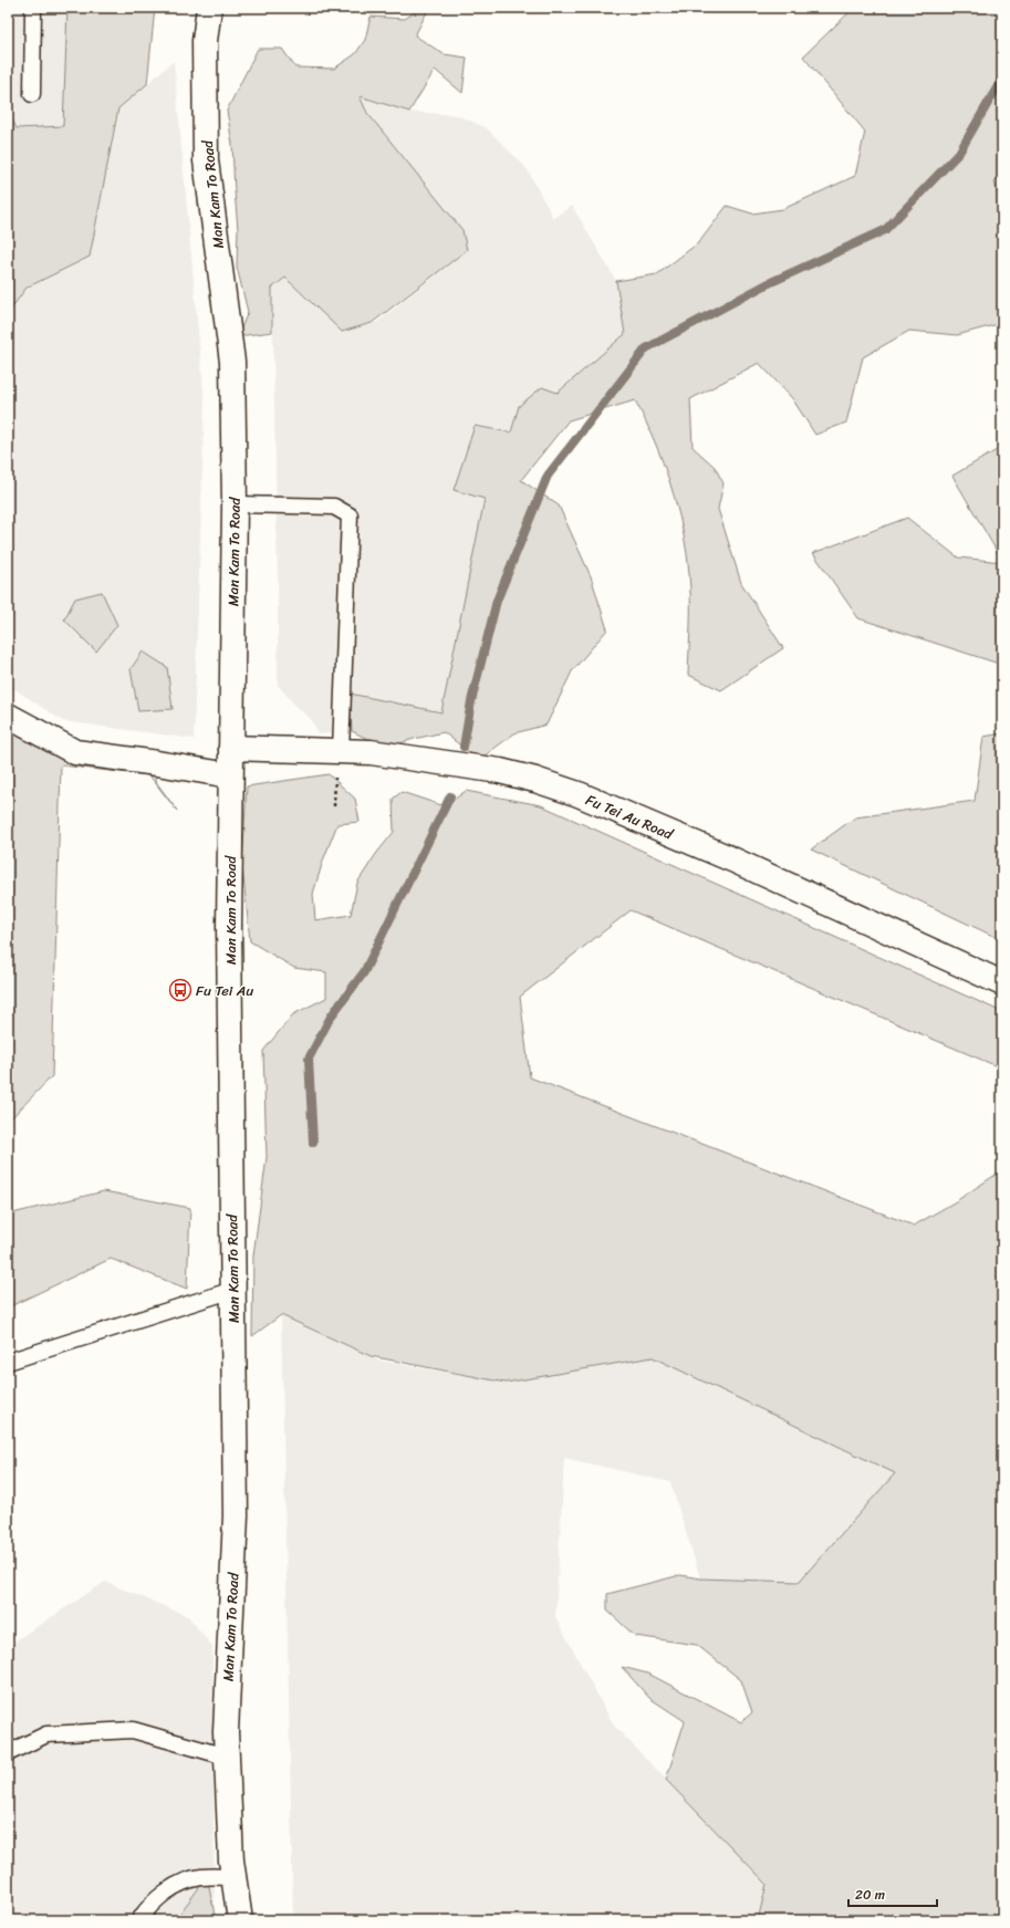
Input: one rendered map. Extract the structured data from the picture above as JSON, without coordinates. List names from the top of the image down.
{
  "streets": {
    "main road": ["Man Kam To Road", "Fu Tei Au Road"]
  },
  "crossings": [
    ["Man Kam To Road", "Fu Tei Au Road"]
  ],
  "places": {
    "bus stop": ["Fu Tei Au"]
  },
  "scale_bar": "20 m"
}
